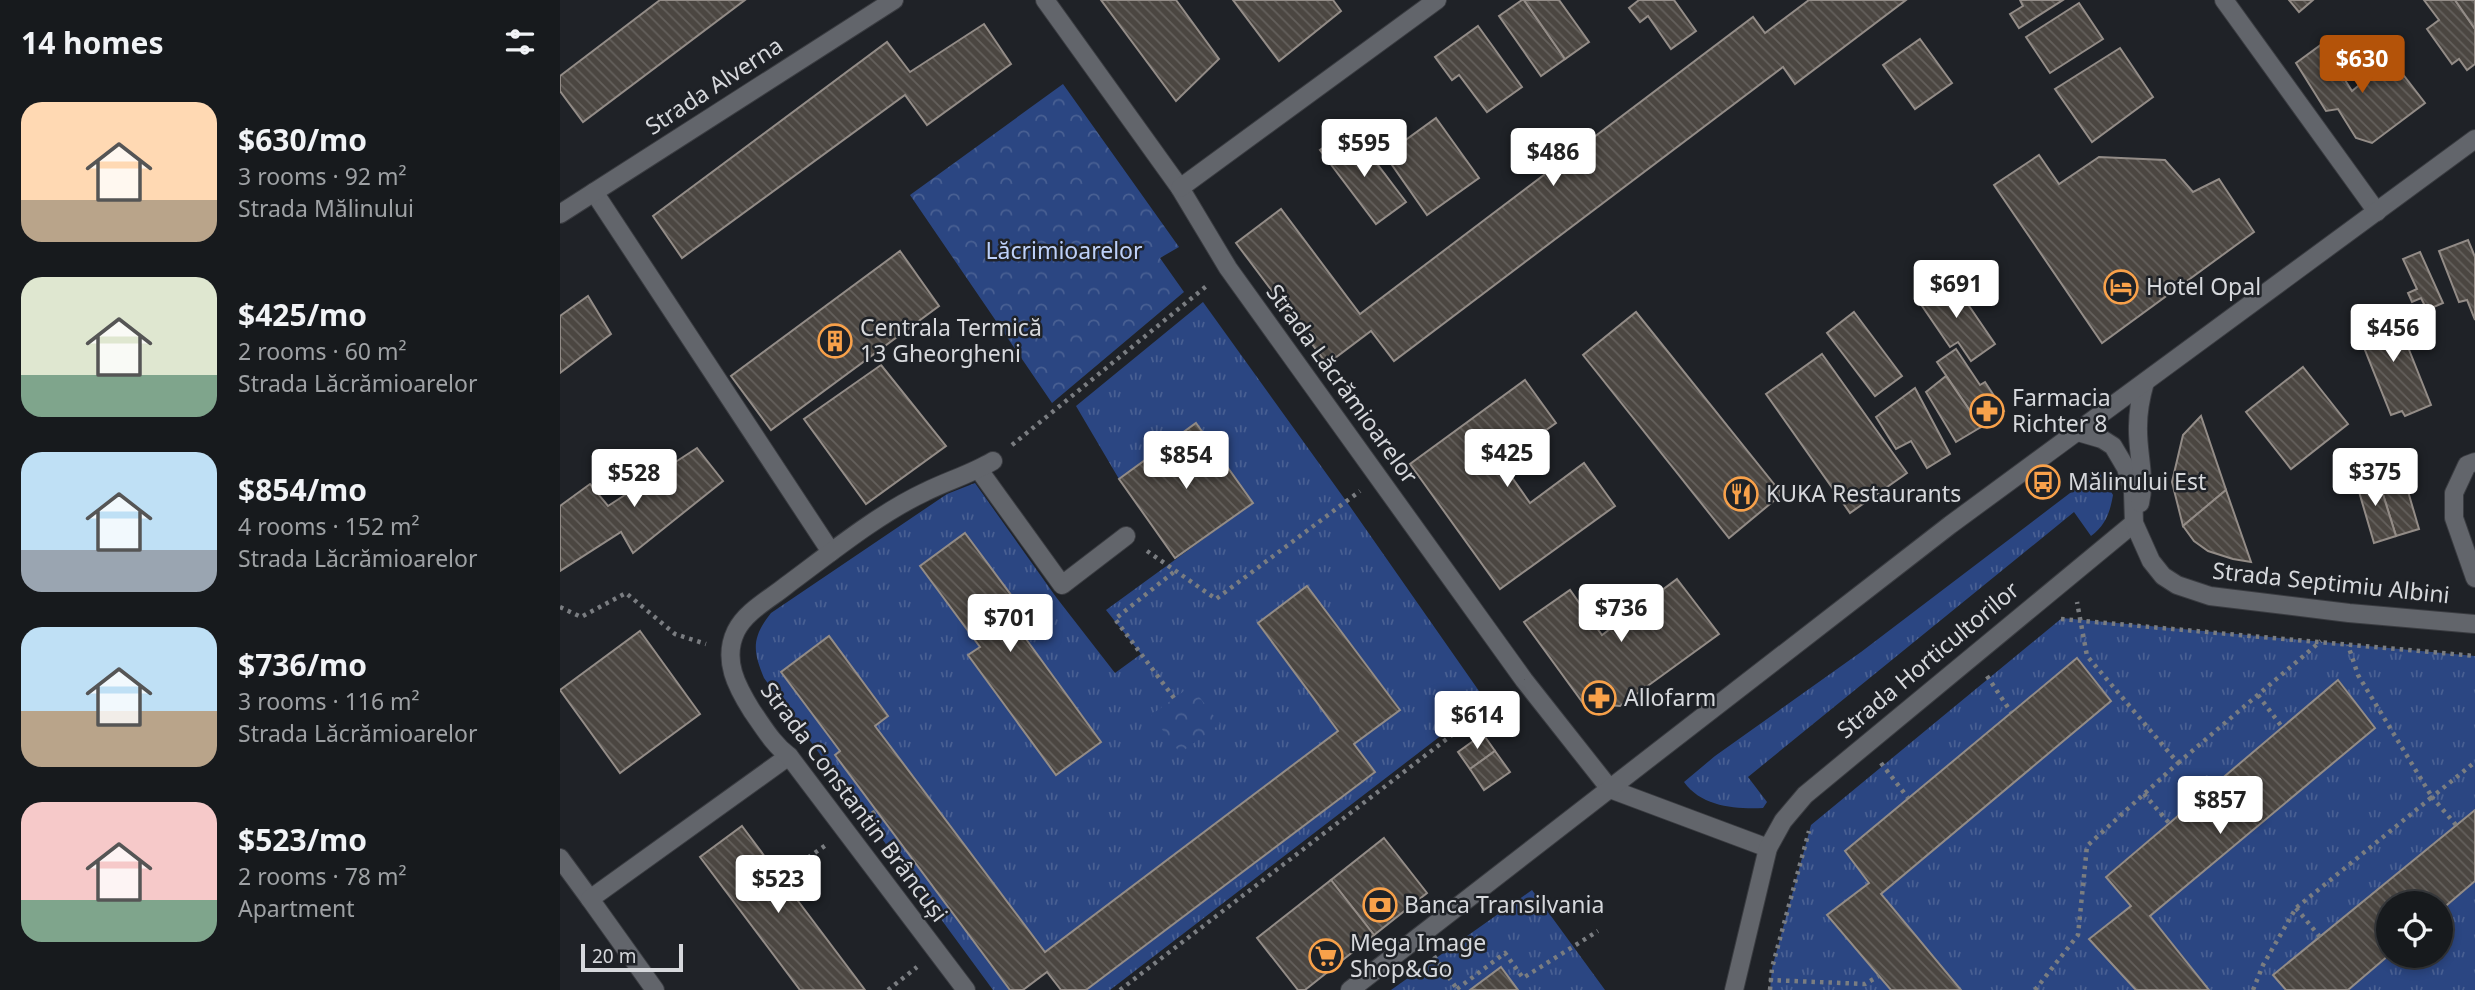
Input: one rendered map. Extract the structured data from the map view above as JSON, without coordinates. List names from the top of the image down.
{
  "streets": {
    "street": [
      "Strada Alverna",
      "Strada Lăcrămioarelor",
      "Strada Septimiu Albini",
      "Strada Horticultorilor",
      "Strada Constantin Brâncuși"
    ]
  },
  "crossings": [
    ["Strada Septimiu Albini", "Strada Horticultorilor"]
  ],
  "parks": ["Lăcrimioarelor"],
  "places": {
    "hotel": ["Hotel Opal"],
    "building": ["Centrala Termică 13 Gheorgheni"],
    "pharmacy": ["Farmacia Richter 8", "Allofarm"],
    "bus stop": ["Mălinului Est"],
    "restaurant": ["KUKA Restaurants"],
    "bank": ["Banca Transilvania"],
    "supermarket": ["Mega Image Shop&Go"]
  },
  "scale_bar": "20 m",
  "page": {
    "heading": "14 homes",
    "price": [
      "$630",
      "$595",
      "$486",
      "$691",
      "$456",
      "$425",
      "$854",
      "$375",
      "$528",
      "$736",
      "$701",
      "$614",
      "$857",
      "$523"
    ],
    "list": [
      {
        "name": "$630/mo",
        "note": "3 rooms · 92 m² · Strada Mălinului"
      },
      {
        "name": "$425/mo",
        "note": "2 rooms · 60 m² · Strada Lăcrămioarelor"
      },
      {
        "name": "$854/mo",
        "note": "4 rooms · 152 m² · Strada Lăcrămioarelor"
      },
      {
        "name": "$736/mo",
        "note": "3 rooms · 116 m² · Strada Lăcrămioarelor"
      },
      {
        "name": "$523/mo",
        "note": "2 rooms · 78 m² · Apartment"
      }
    ],
    "scale": "20 m"
  }
}
